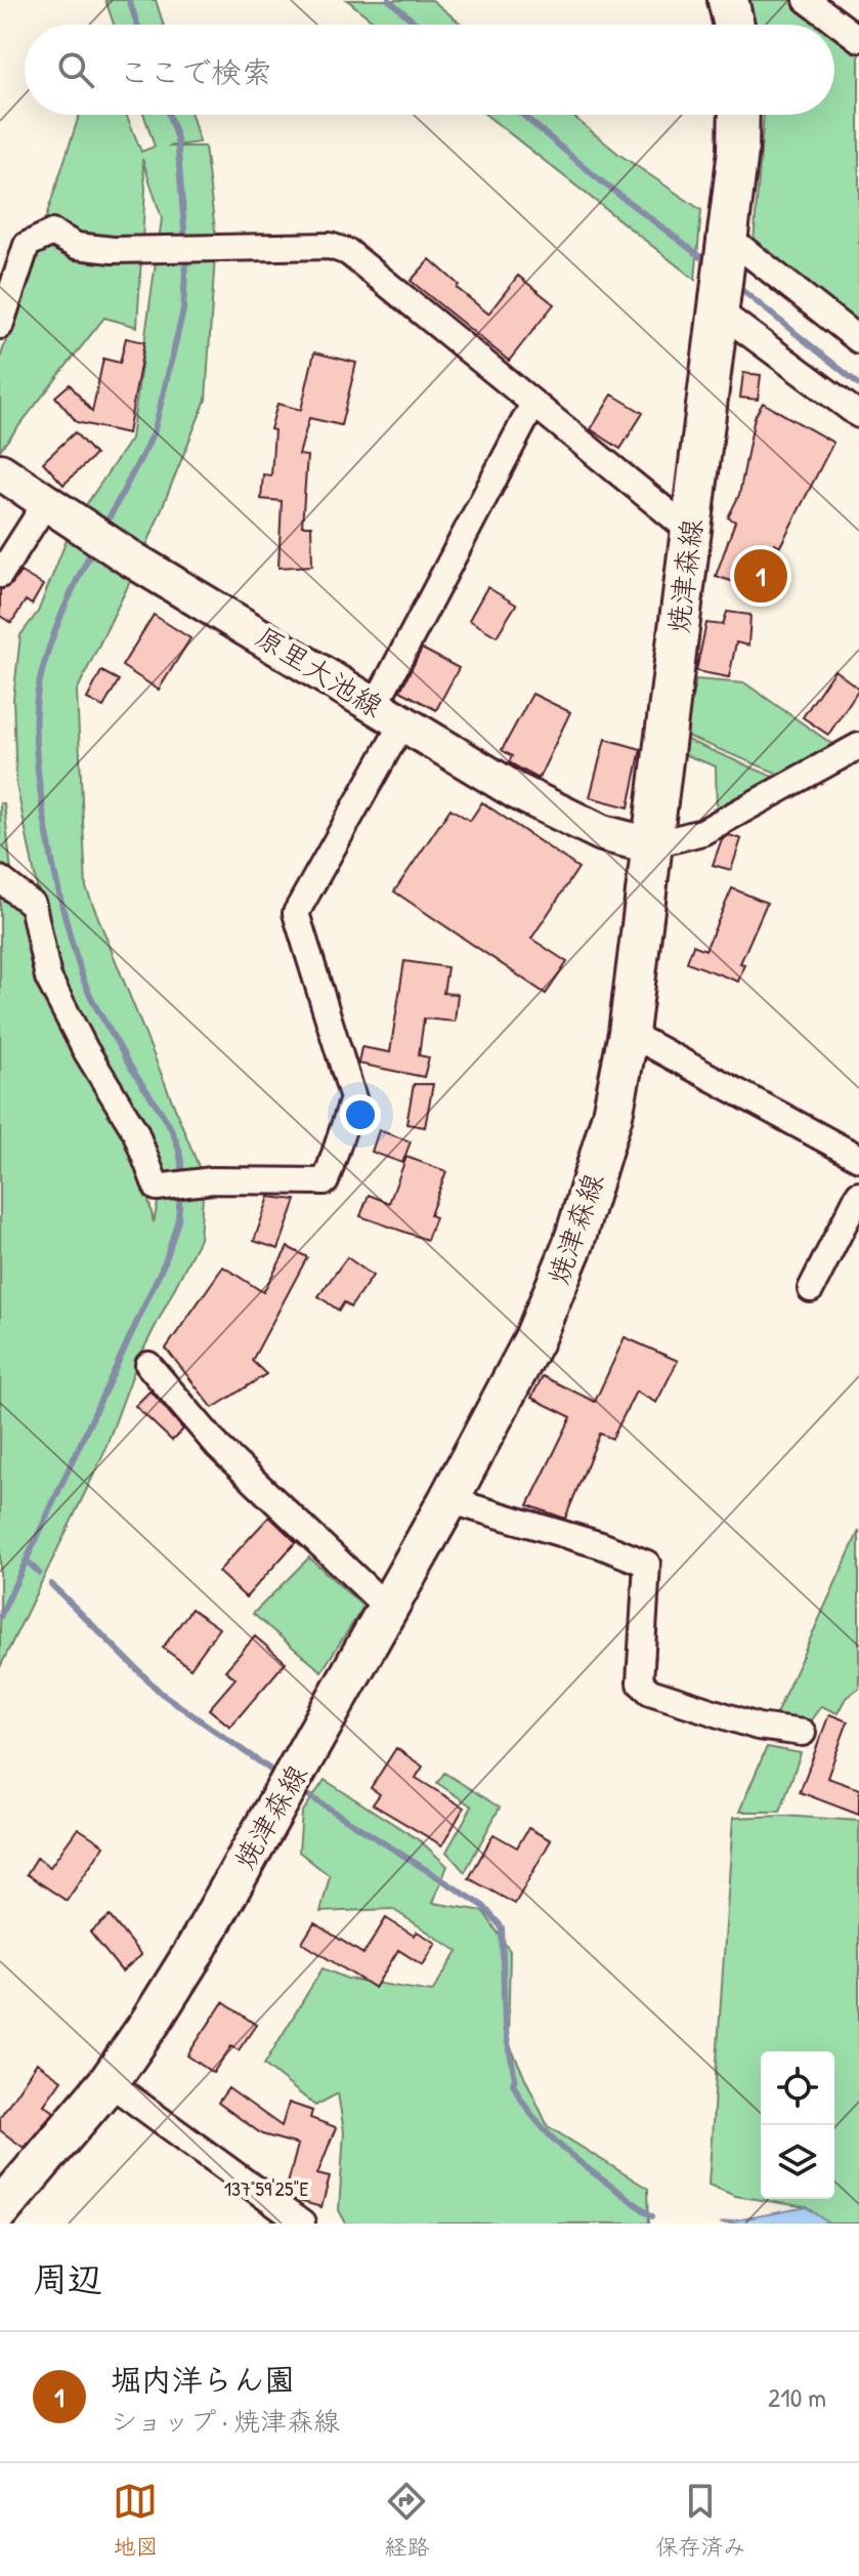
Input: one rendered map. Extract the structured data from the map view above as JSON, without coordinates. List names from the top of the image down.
{
  "streets": {
    "main road": ["焼津森線", "原里大池線"]
  },
  "crossings": [
    ["焼津森線", "原里大池線"]
  ],
  "page": {
    "search": "ここで検索",
    "pins": "1",
    "heading": "周辺",
    "list": [
      {
        "mark": "1",
        "name": "堀内洋らん園",
        "note": "ショップ · 焼津森線",
        "value": "210 m"
      }
    ],
    "nav": ["地図", "経路", "保存済み"]
  },
  "coordinates": ["137°59'25\"E"]
}
